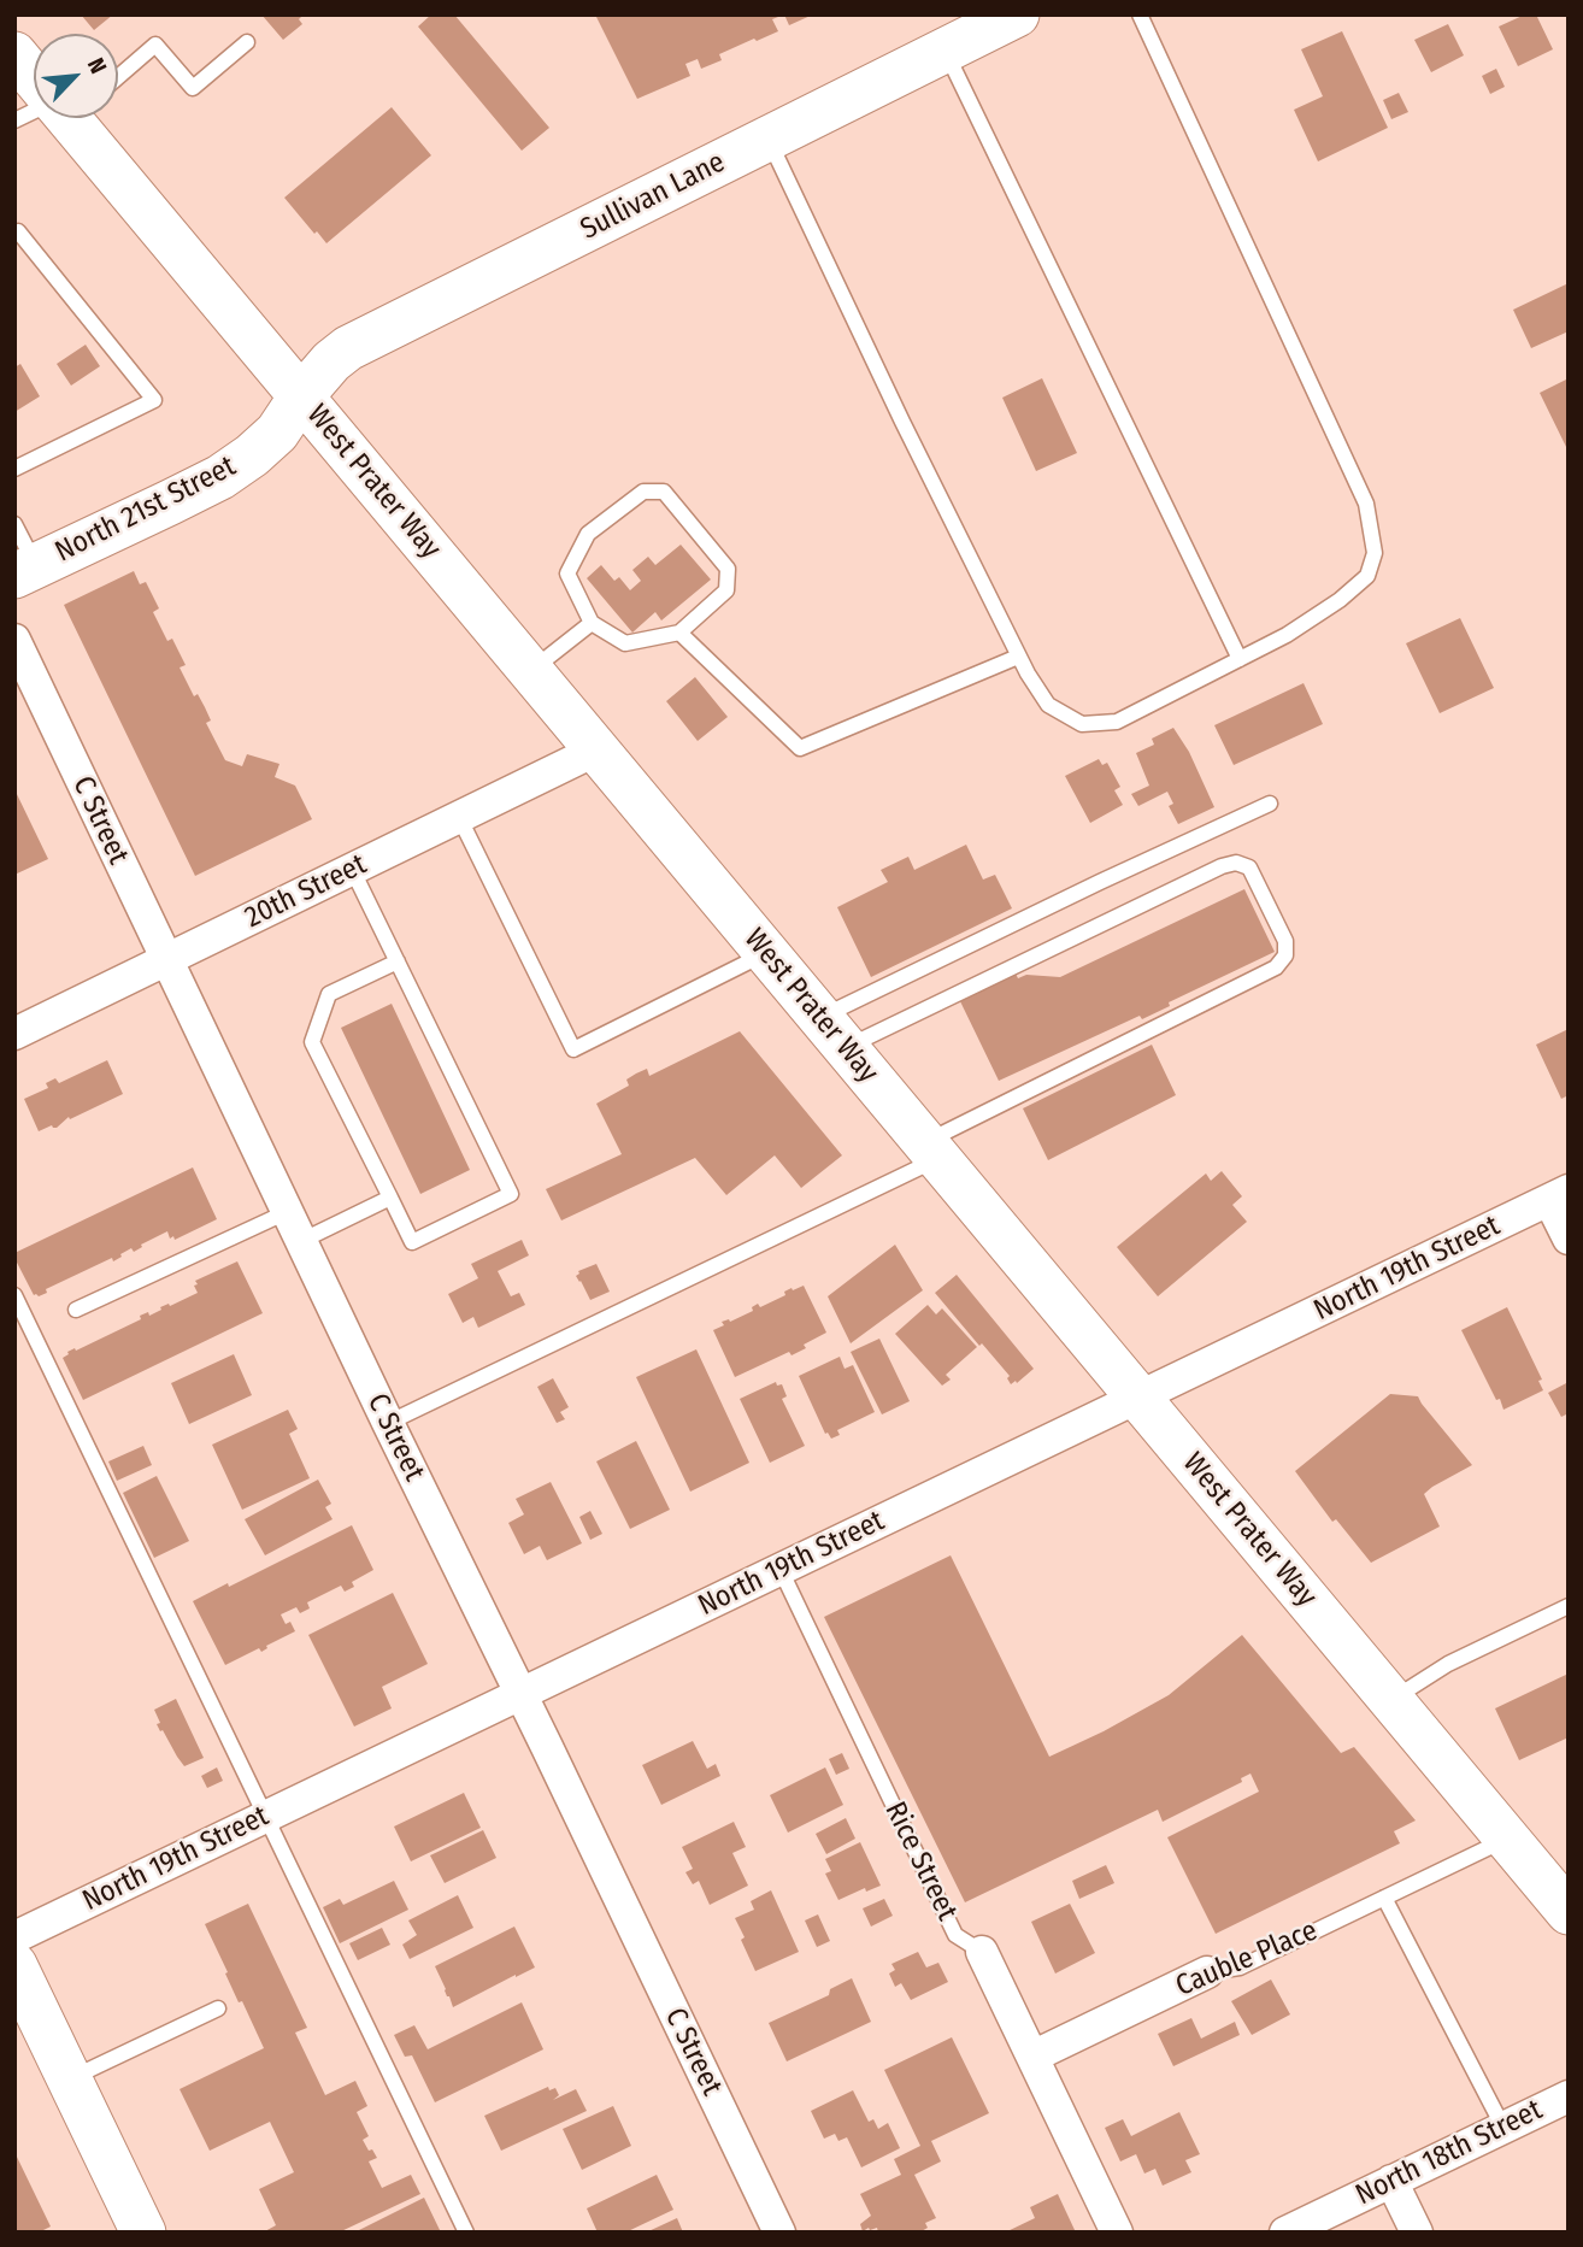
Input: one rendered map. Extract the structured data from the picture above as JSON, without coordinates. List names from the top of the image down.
{
  "streets": {
    "main road": ["Sullivan Lane", "West Prater Way", "North 21st Street"],
    "street": [
      "C Street",
      "20th Street",
      "North 19th Street",
      "Rice Street",
      "Cauble Place",
      "North 18th Street"
    ]
  },
  "crossings": [
    ["Sullivan Lane", "West Prater Way"],
    ["Sullivan Lane", "North 21st Street"],
    ["West Prater Way", "North 21st Street"],
    ["West Prater Way", "20th Street"],
    ["West Prater Way", "North 19th Street"],
    ["West Prater Way", "Cauble Place"],
    ["C Street", "20th Street"],
    ["C Street", "North 19th Street"],
    ["North 19th Street", "Rice Street"],
    ["Rice Street", "Cauble Place"]
  ],
  "north": "top right"
}
